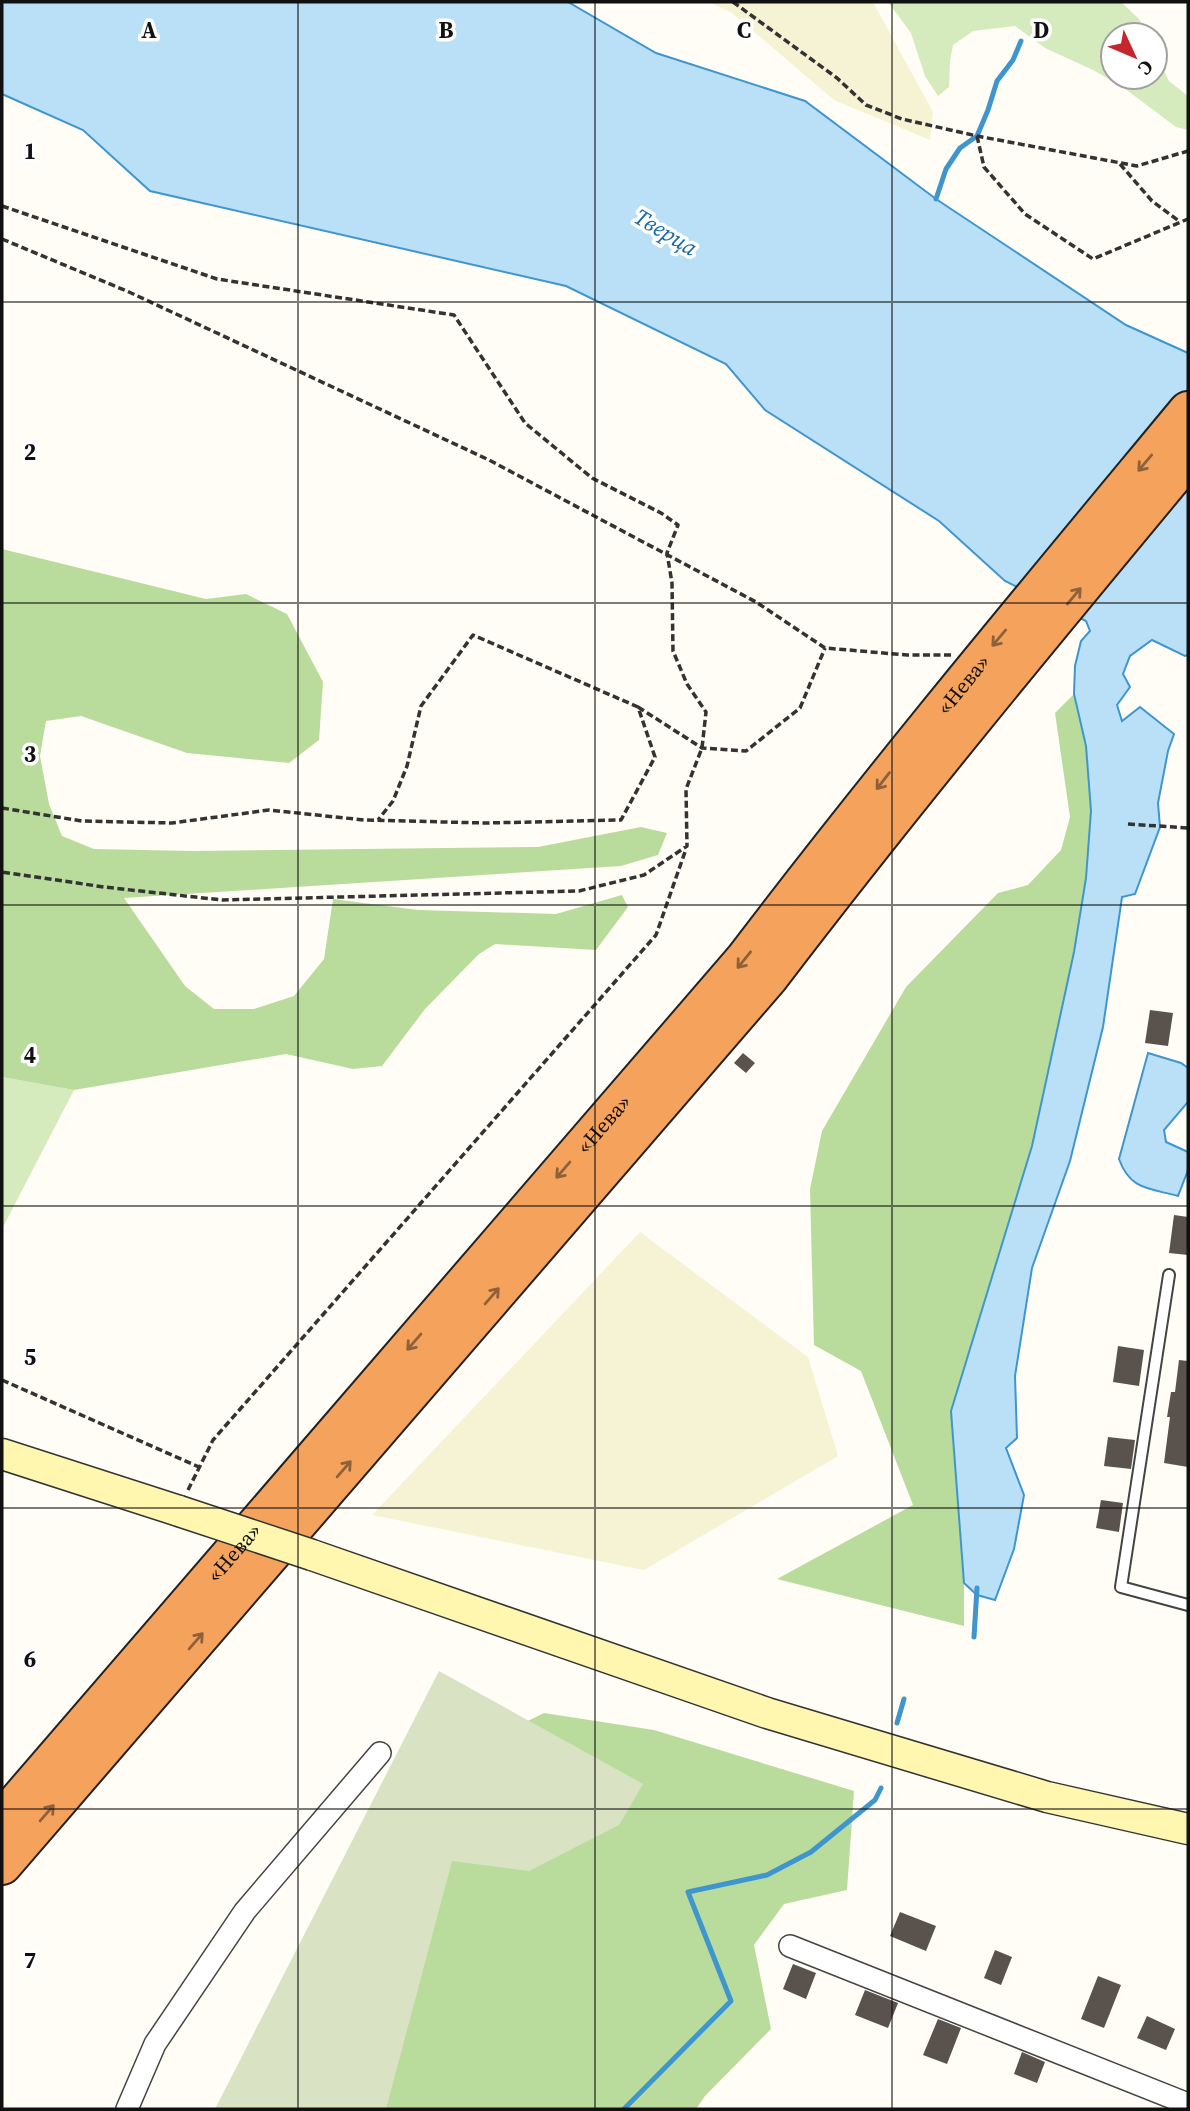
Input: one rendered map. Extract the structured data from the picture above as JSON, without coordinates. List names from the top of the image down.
{
  "streets": {
    "highway": ["«Нева»"]
  },
  "water": ["Тверца"],
  "north": "bottom right",
  "grid": {
    "columns": [
      "A",
      "B",
      "C",
      "D"
    ],
    "rows": [
      "1",
      "2",
      "3",
      "4",
      "5",
      "6",
      "7"
    ]
  }
}
